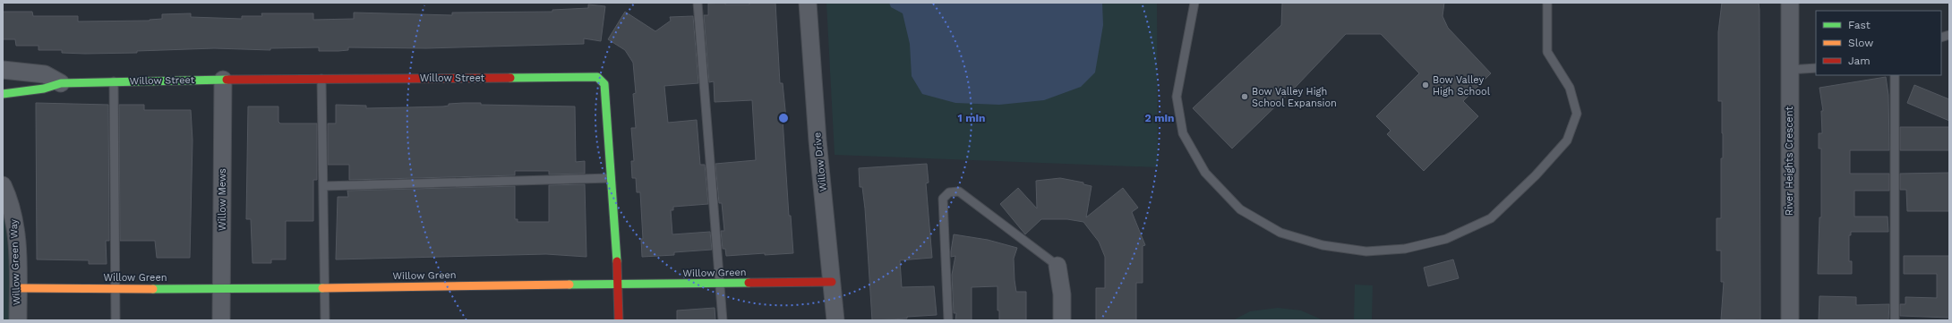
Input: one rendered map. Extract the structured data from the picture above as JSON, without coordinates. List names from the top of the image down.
{
  "streets": {
    "street": [
      "Willow Street",
      "River Heights Crescent",
      "Willow Drive",
      "Willow Mews",
      "Willow Green Way",
      "Willow Green"
    ]
  },
  "crossings": [
    ["Willow Street", "Willow Mews"],
    ["Willow Street", "Willow Green"],
    ["Willow Drive", "Willow Green"],
    ["Willow Mews", "Willow Green"],
    ["Willow Green Way", "Willow Green"]
  ],
  "places": ["Bow Valley High School", "Bow Valley High School Expansion"],
  "legend": ["Fast", "Slow", "Jam"],
  "rings": ["1 min", "2 min"]
}
